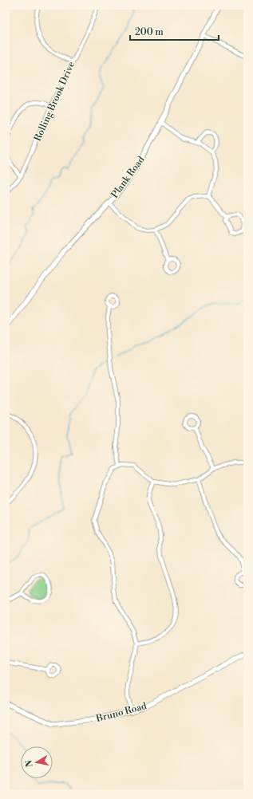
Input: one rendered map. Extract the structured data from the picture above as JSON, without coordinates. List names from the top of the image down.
{
  "streets": {
    "street": ["Rolling Brook Drive", "Plank Road", "Bruno Road"]
  },
  "scale_bar": "200 m",
  "north": "left"
}
